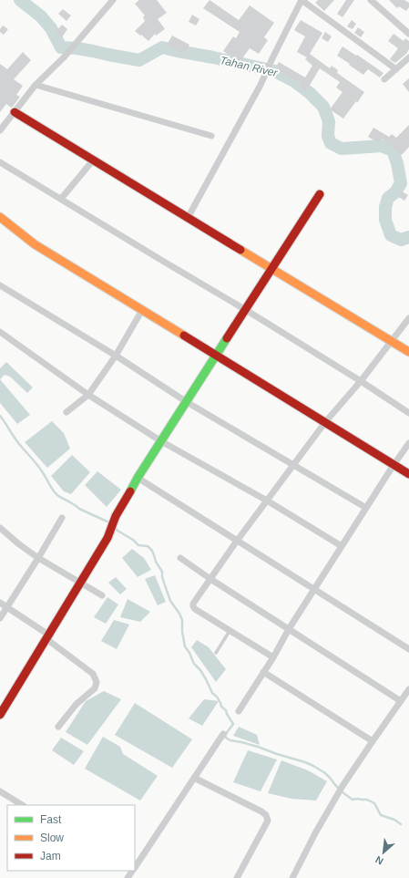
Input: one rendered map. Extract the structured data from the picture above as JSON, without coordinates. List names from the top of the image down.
{
  "water": ["Tahan River"],
  "legend": ["Fast", "Slow", "Jam"],
  "north": "bottom left"
}
